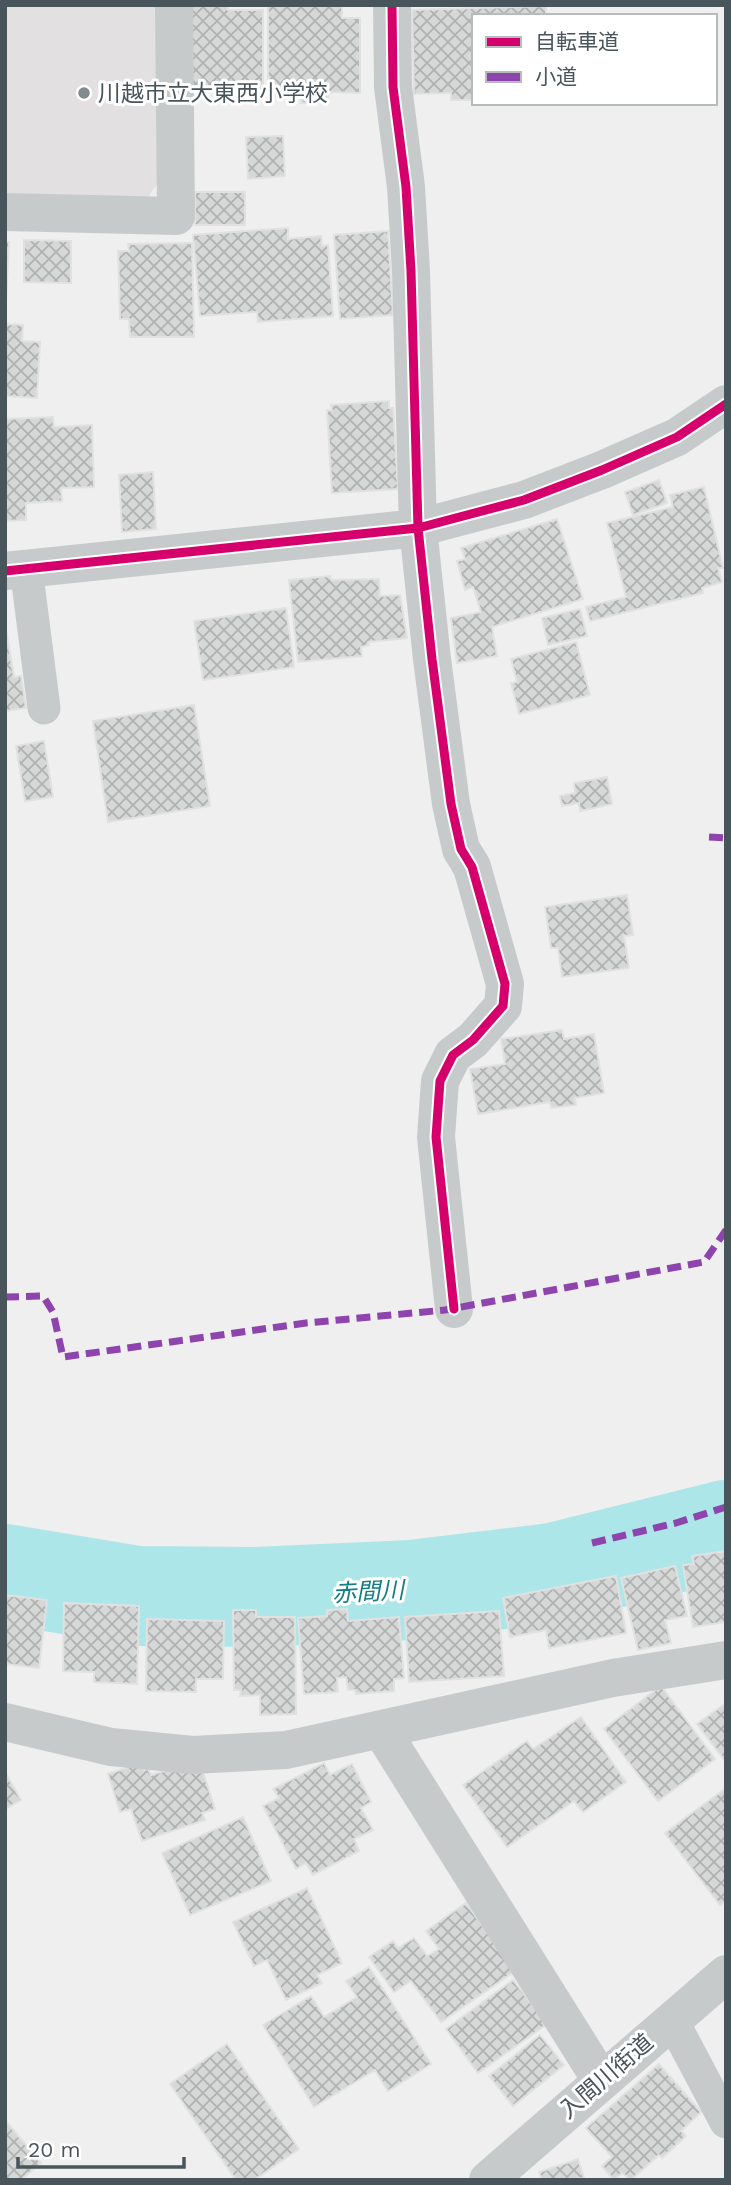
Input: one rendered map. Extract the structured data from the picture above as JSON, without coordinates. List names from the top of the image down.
{
  "streets": {
    "street": ["入間川街道"]
  },
  "water": ["赤間川"],
  "places": ["川越市立大東西小学校"],
  "legend": ["自転車道", "小道"],
  "scale_bar": "20 m"
}
